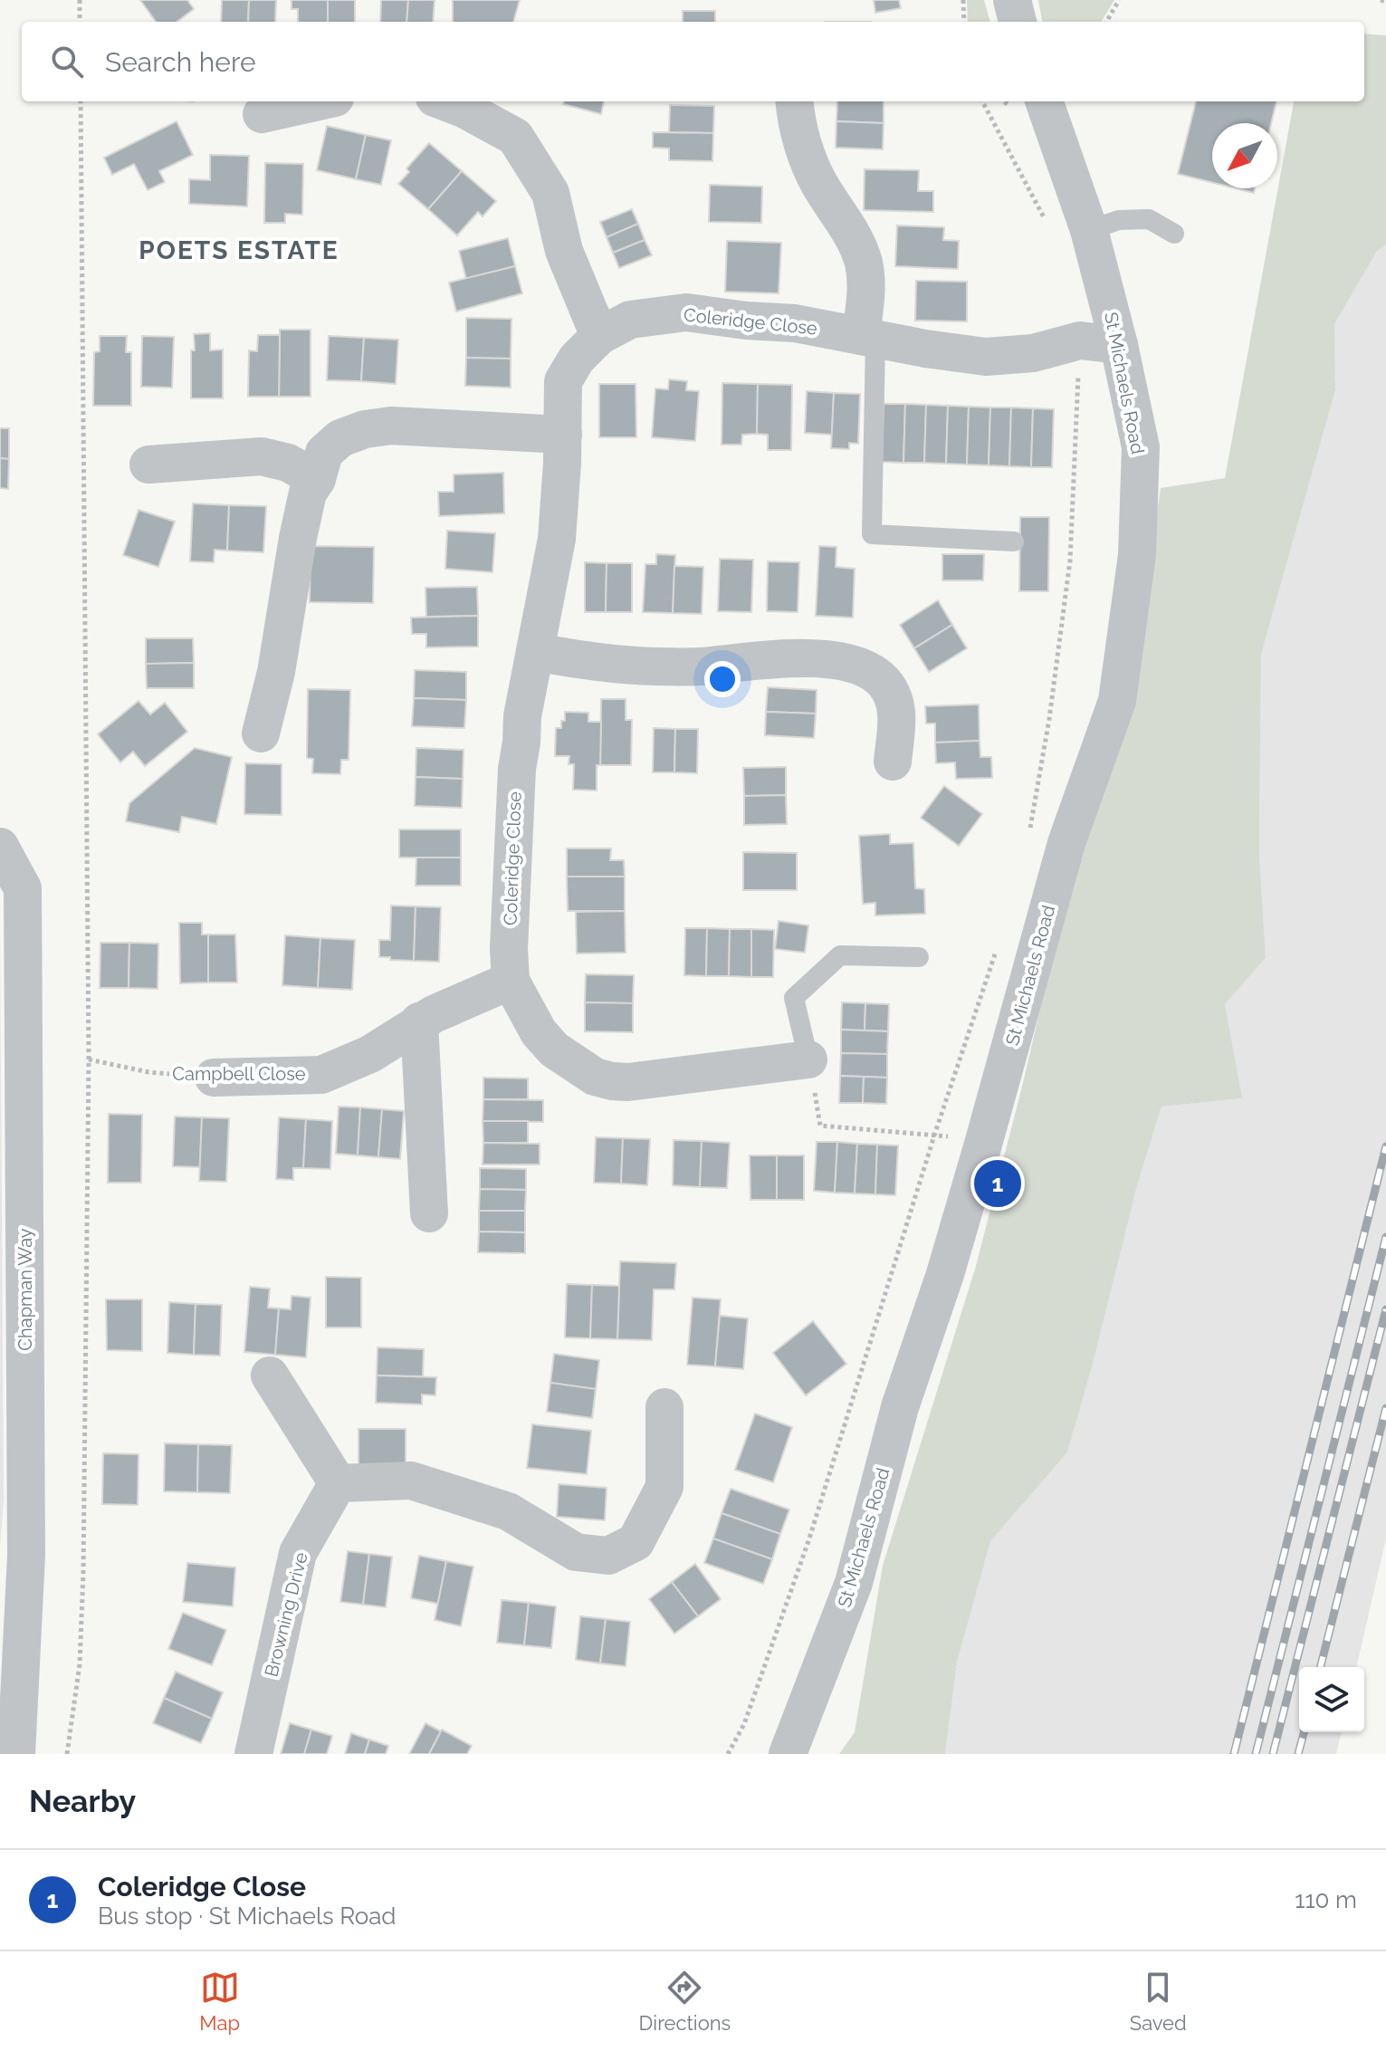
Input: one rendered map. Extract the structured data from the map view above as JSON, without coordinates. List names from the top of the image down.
{
  "streets": {
    "street": [
      "Coleridge Close",
      "St Michaels Road",
      "Campbell Close",
      "Chapman Way",
      "Browning Drive"
    ]
  },
  "crossings": [
    ["Coleridge Close", "St Michaels Road"],
    ["Coleridge Close", "Campbell Close"]
  ],
  "districts": ["POETS ESTATE"],
  "north": "bottom left",
  "page": {
    "search": "Search here",
    "pins": "1",
    "heading": "Nearby",
    "list": [
      {
        "mark": "1",
        "name": "Coleridge Close",
        "note": "Bus stop · St Michaels Road",
        "value": "110 m"
      }
    ],
    "nav": ["Map", "Directions", "Saved"]
  }
}
